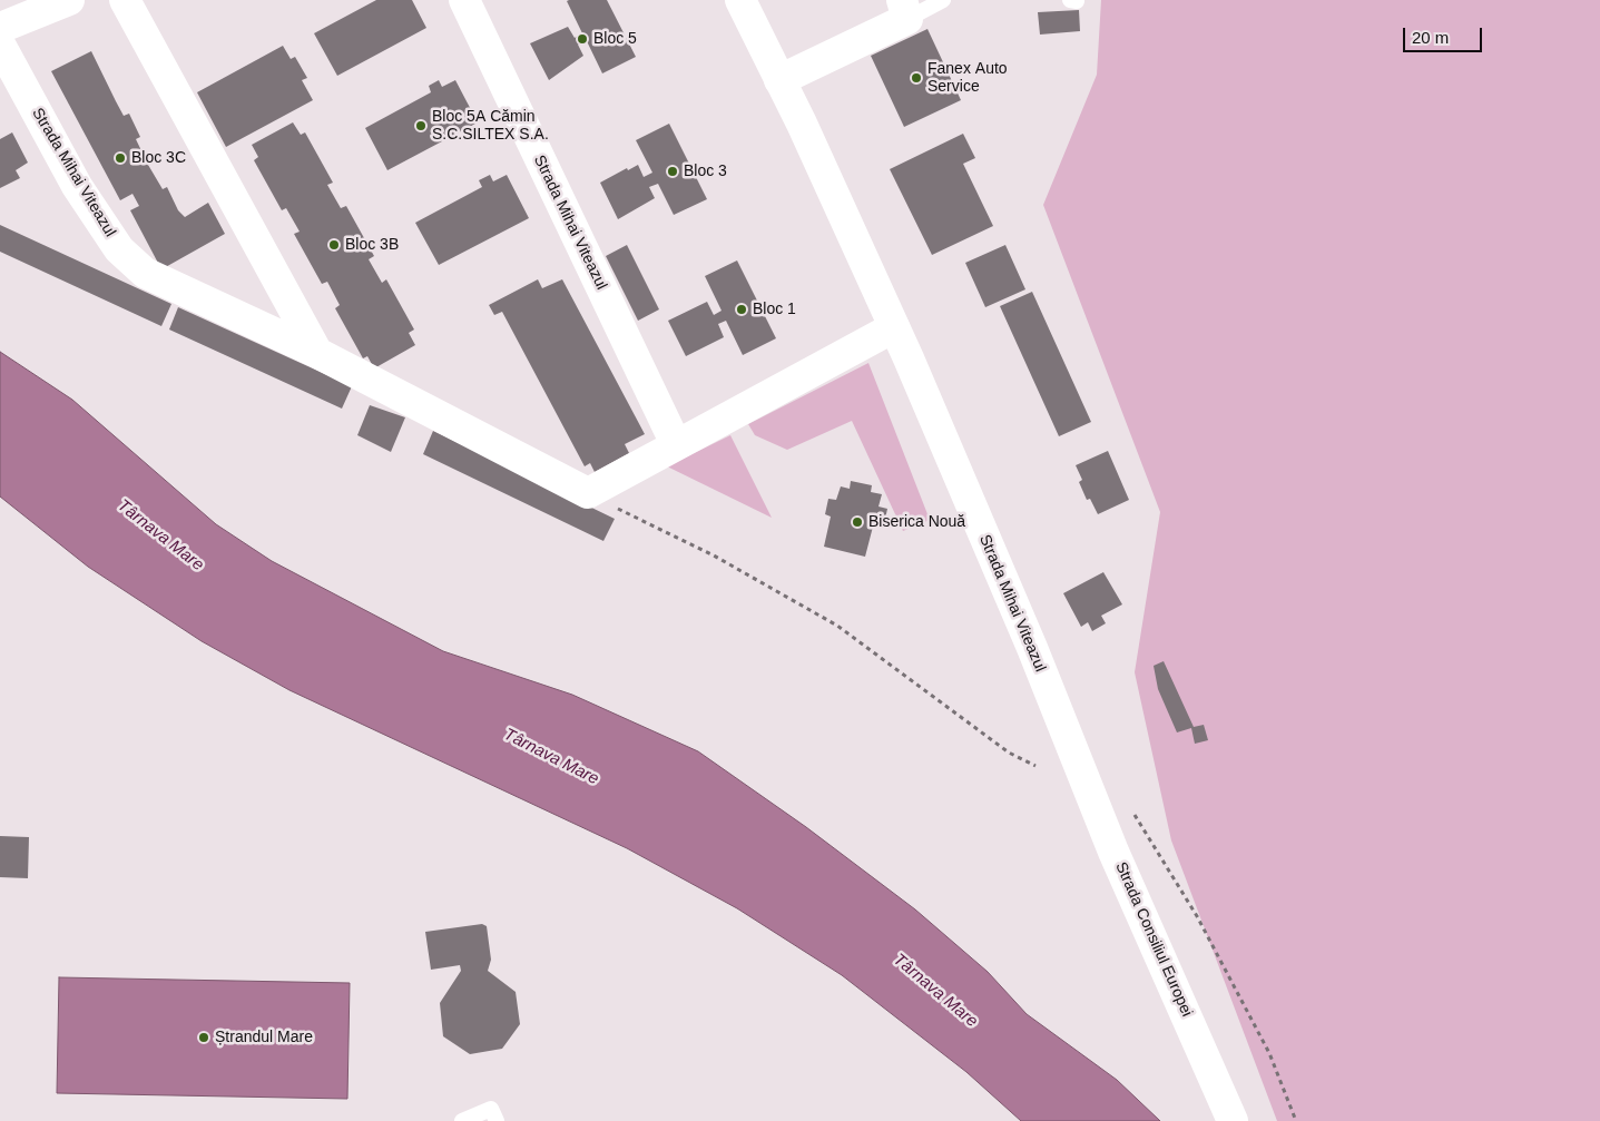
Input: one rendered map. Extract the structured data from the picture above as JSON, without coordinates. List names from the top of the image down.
{
  "streets": {
    "main road": ["Strada Mihai Viteazul", "Strada Consiliul Europei"]
  },
  "crossings": [
    ["Strada Mihai Viteazul", "Strada Consiliul Europei"]
  ],
  "water": ["Târnava Mare"],
  "places": [
    "Bloc 5",
    "Fanex Auto Service",
    "Bloc 5A Cămin S.C.SILTEX S.A.",
    "Bloc 3C",
    "Bloc 3",
    "Bloc 3B",
    "Bloc 1",
    "Biserica Nouă",
    "Ștrandul Mare"
  ],
  "scale_bar": "20 m"
}
